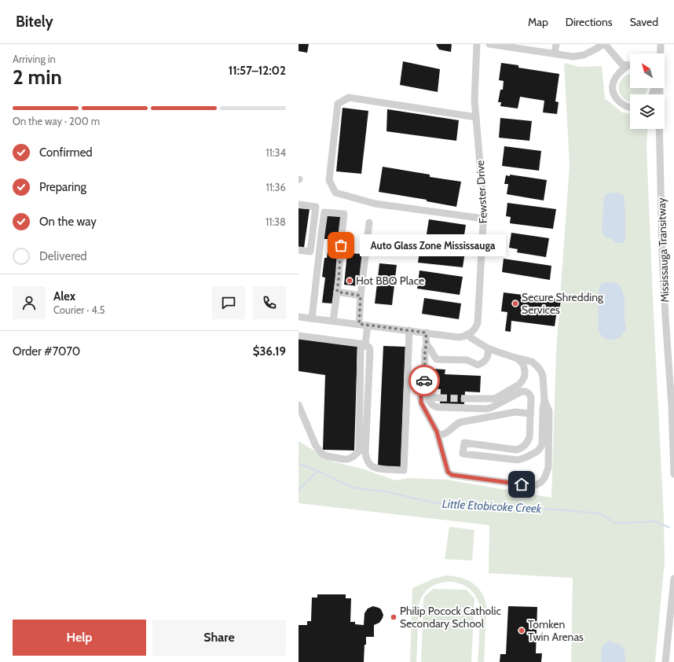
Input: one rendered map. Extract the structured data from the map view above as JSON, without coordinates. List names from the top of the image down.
{
  "streets": {
    "street": ["Fewster Drive", "Mississauga Transitway"]
  },
  "water": ["Little Etobicoke Creek"],
  "places": [
    "Auto Glass Zone Mississauga",
    "Hot BBQ Place",
    "Secure Shredding Services",
    "Philip Pocock Catholic Secondary School",
    "Tomken Twin Arenas"
  ],
  "north": "top left",
  "page": {
    "header": "Bitely",
    "nav": ["Map", "Directions", "Saved"],
    "heading": ["2 min", "Arriving in", "11:57–12:02"],
    "panel": [
      "Alex",
      "Courier · 4.5",
      "Order #7070",
      "$36.19"
    ],
    "bar": "On the way · 200 m",
    "list": [
      ["Confirmed", "11:34"],
      ["Preparing", "11:36"],
      ["On the way", "11:38"],
      "Delivered"
    ],
    "bubble": "Auto Glass Zone Mississauga",
    "buttons": ["Help", "Share"]
  }
}
